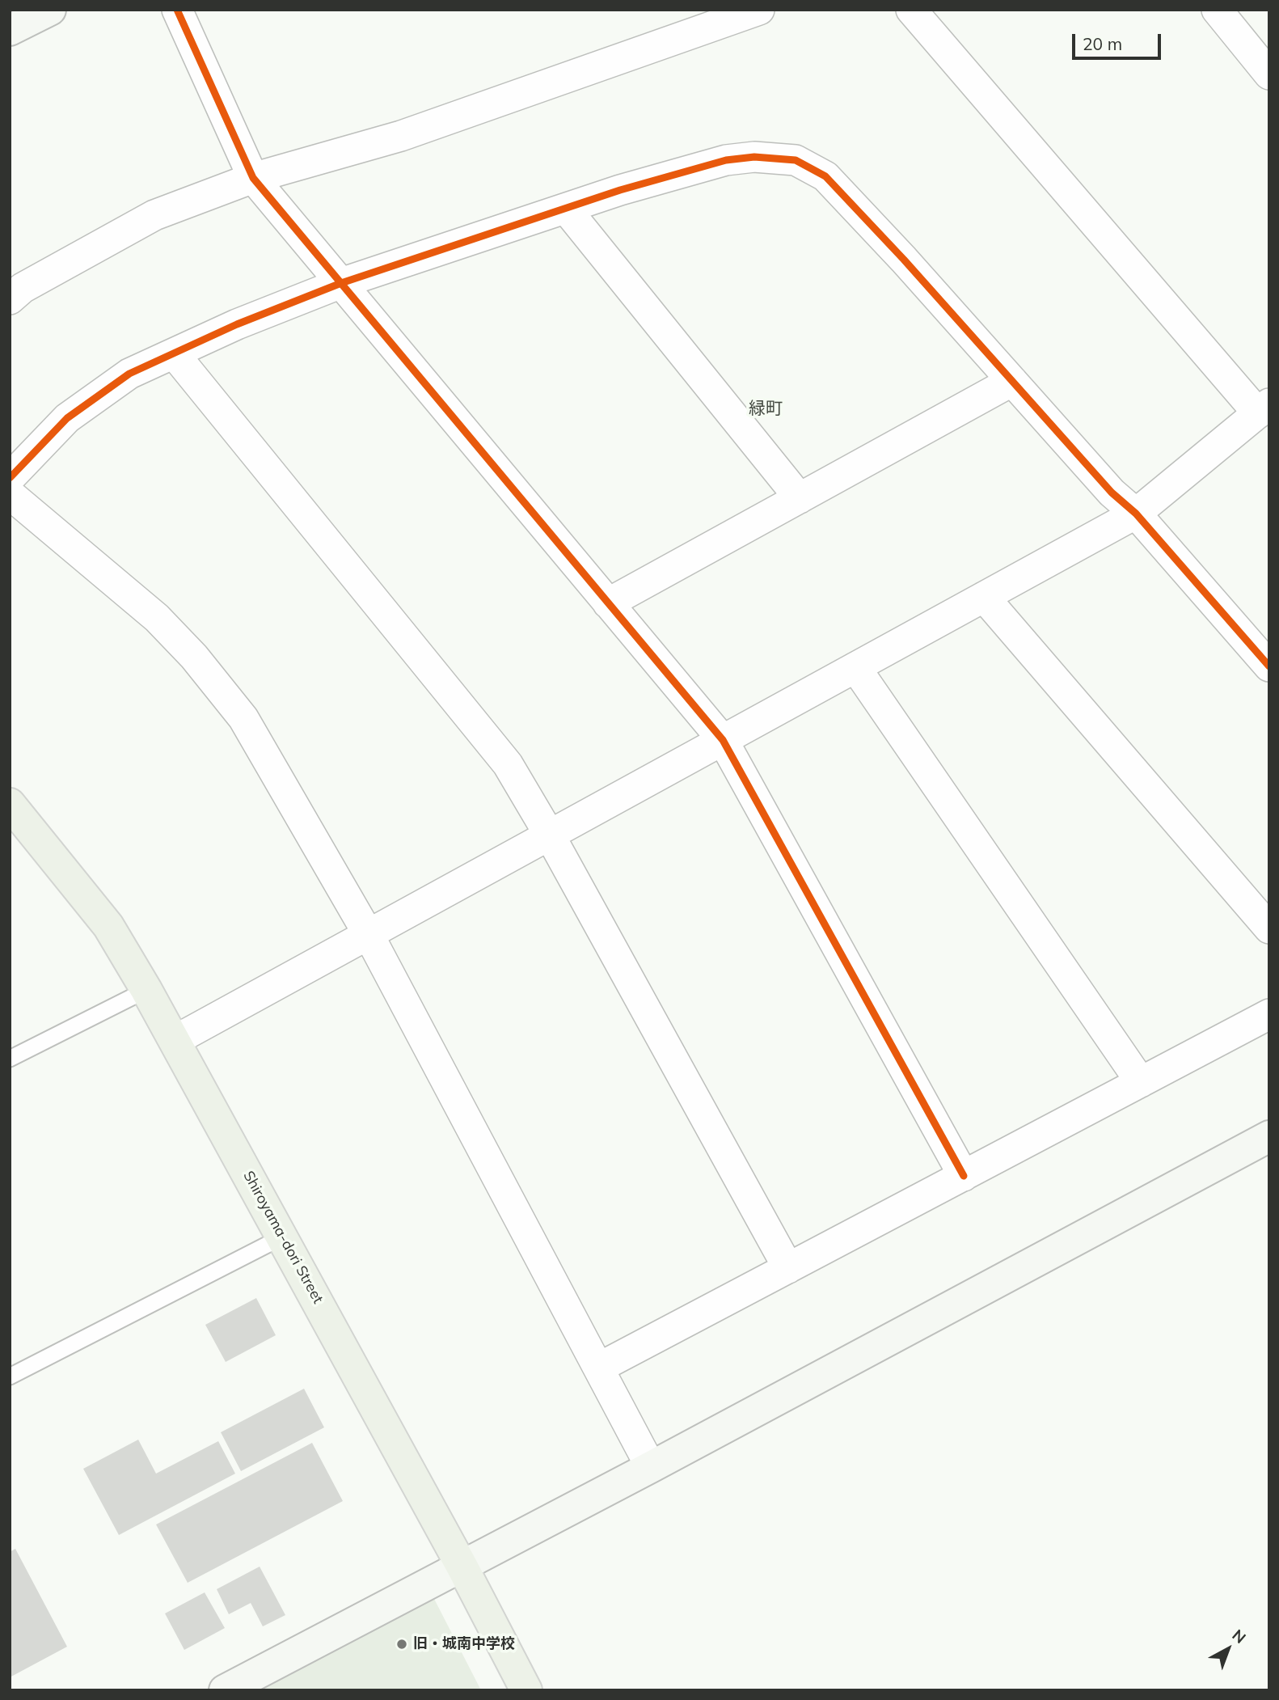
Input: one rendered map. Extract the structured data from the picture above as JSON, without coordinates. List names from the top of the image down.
{
  "streets": {
    "main road": ["Shiroyama-dori Street"]
  },
  "districts": ["緑町"],
  "places": ["旧・城南中学校"],
  "scale_bar": "20 m",
  "north": "top right"
}
